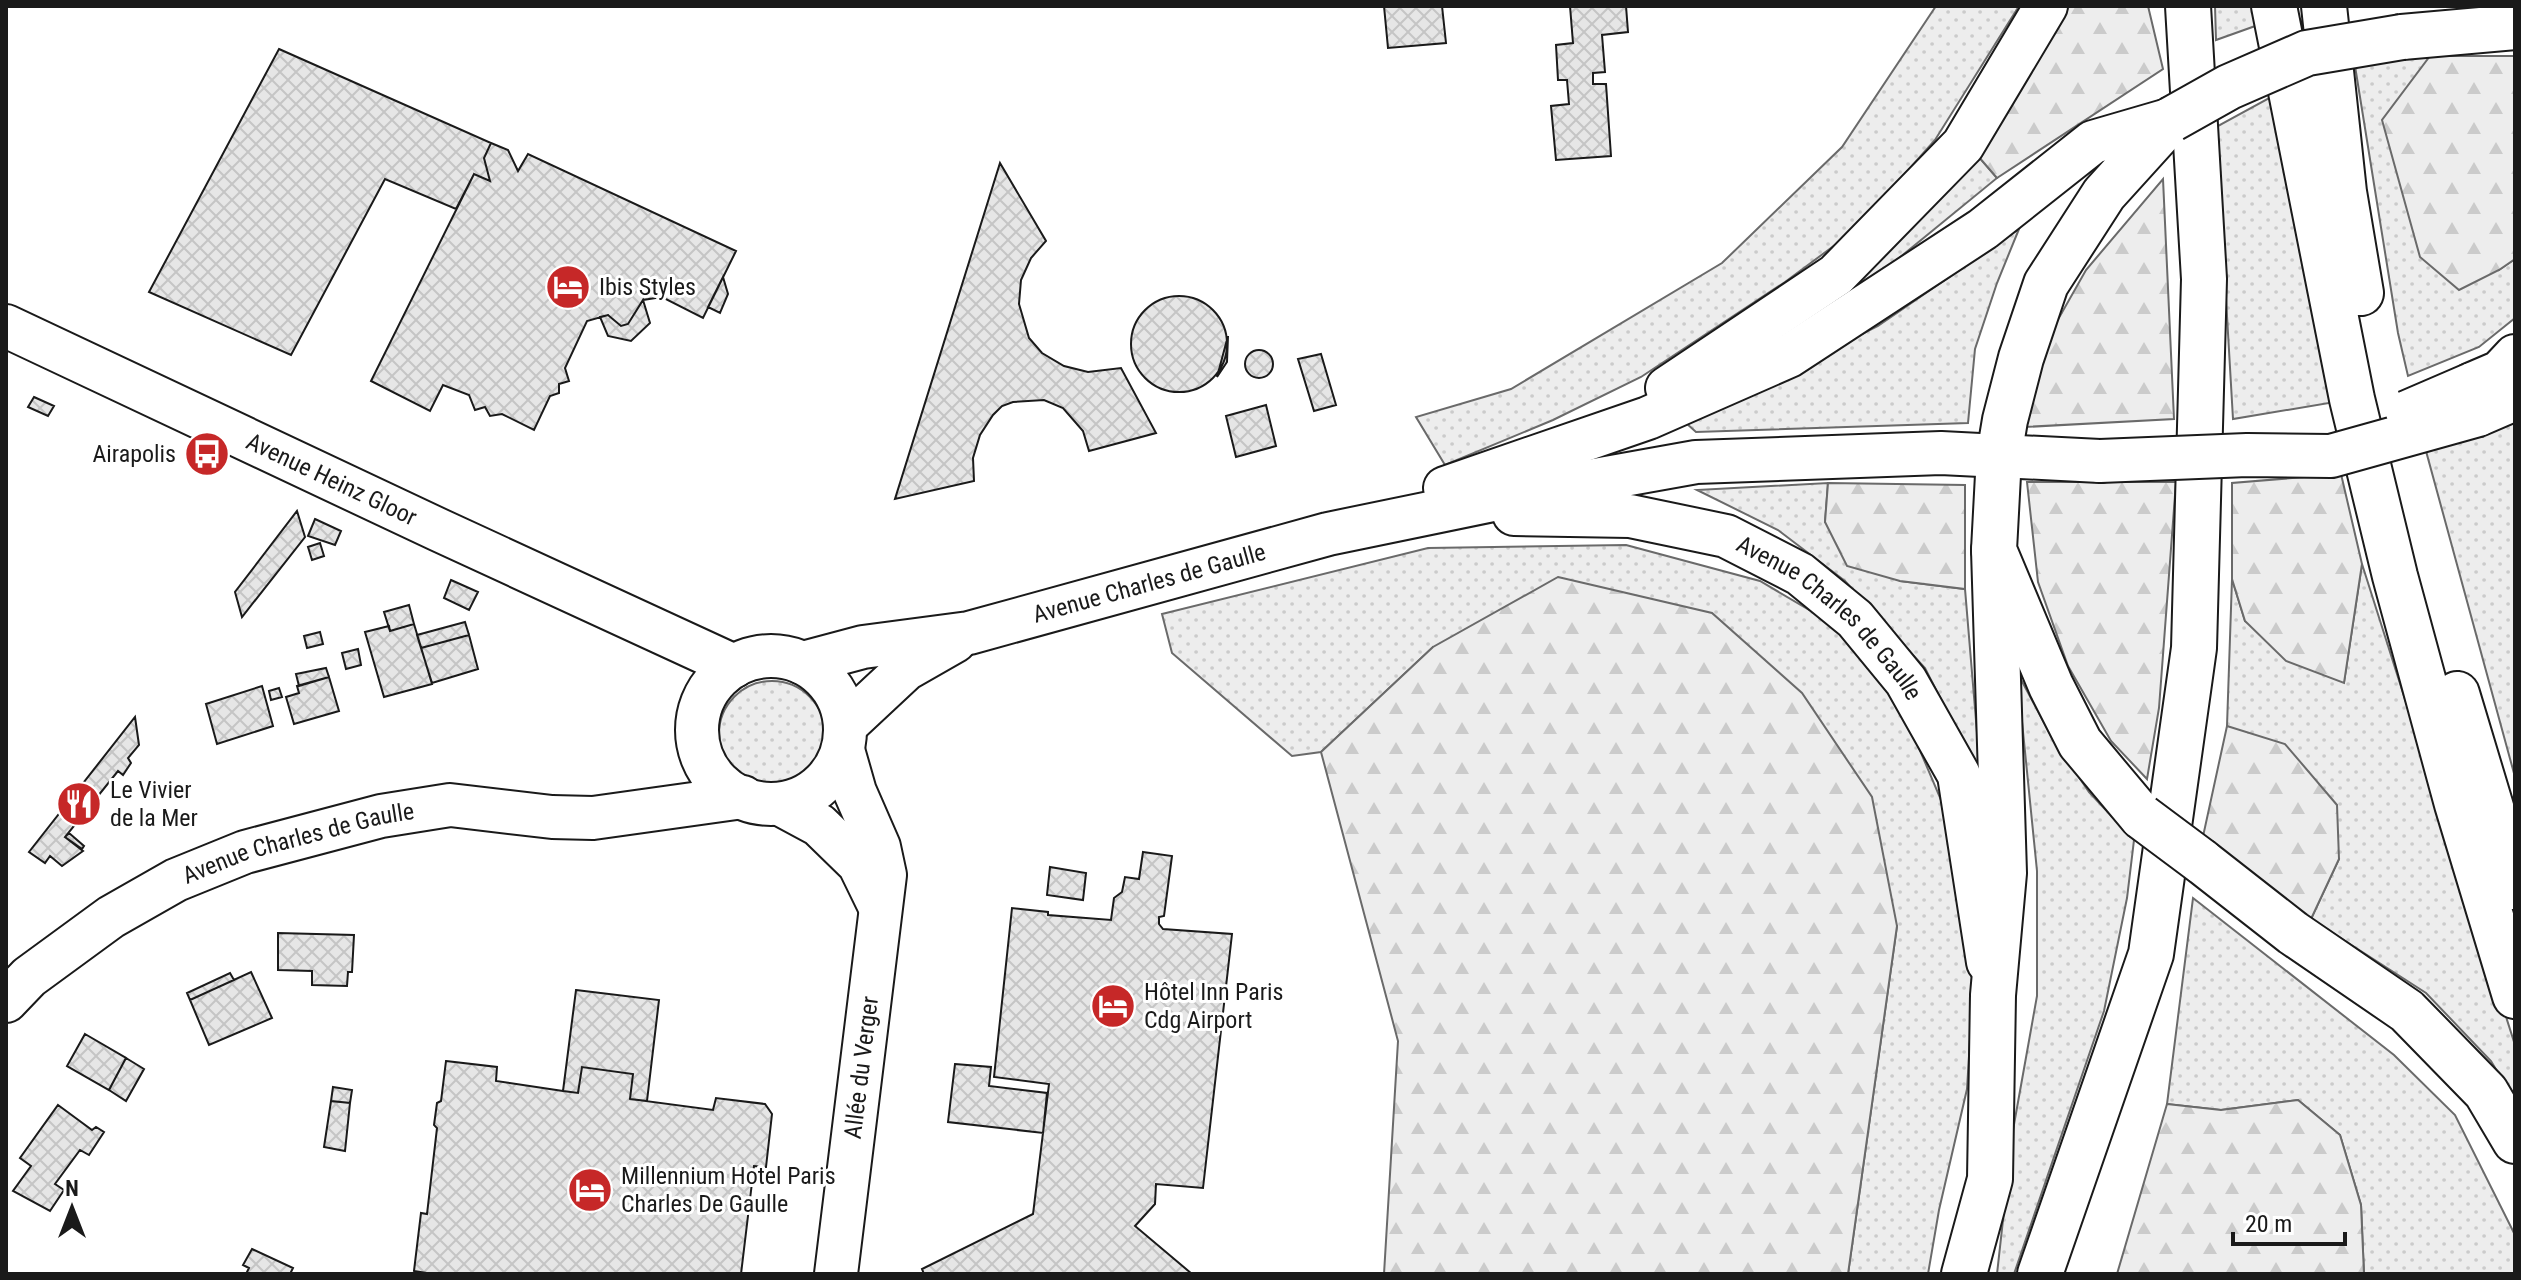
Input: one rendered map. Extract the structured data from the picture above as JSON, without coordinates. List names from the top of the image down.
{
  "streets": {
    "street": ["Avenue Heinz Gloor", "Avenue Charles de Gaulle", "Allée du Verger"]
  },
  "crossings": [
    ["Avenue Heinz Gloor", "Avenue Charles de Gaulle"],
    ["Avenue Heinz Gloor", "Allée du Verger"],
    ["Avenue Charles de Gaulle", "Allée du Verger"]
  ],
  "places": {
    "hotel": ["Ibis Styles", "Hôtel Inn Paris Cdg Airport", "Millennium Hotel Paris Charles De Gaulle"],
    "bus stop": ["Airapolis"],
    "restaurant": ["Le Vivier de la Mer"]
  },
  "scale_bar": "20 m",
  "north": "top"
}
